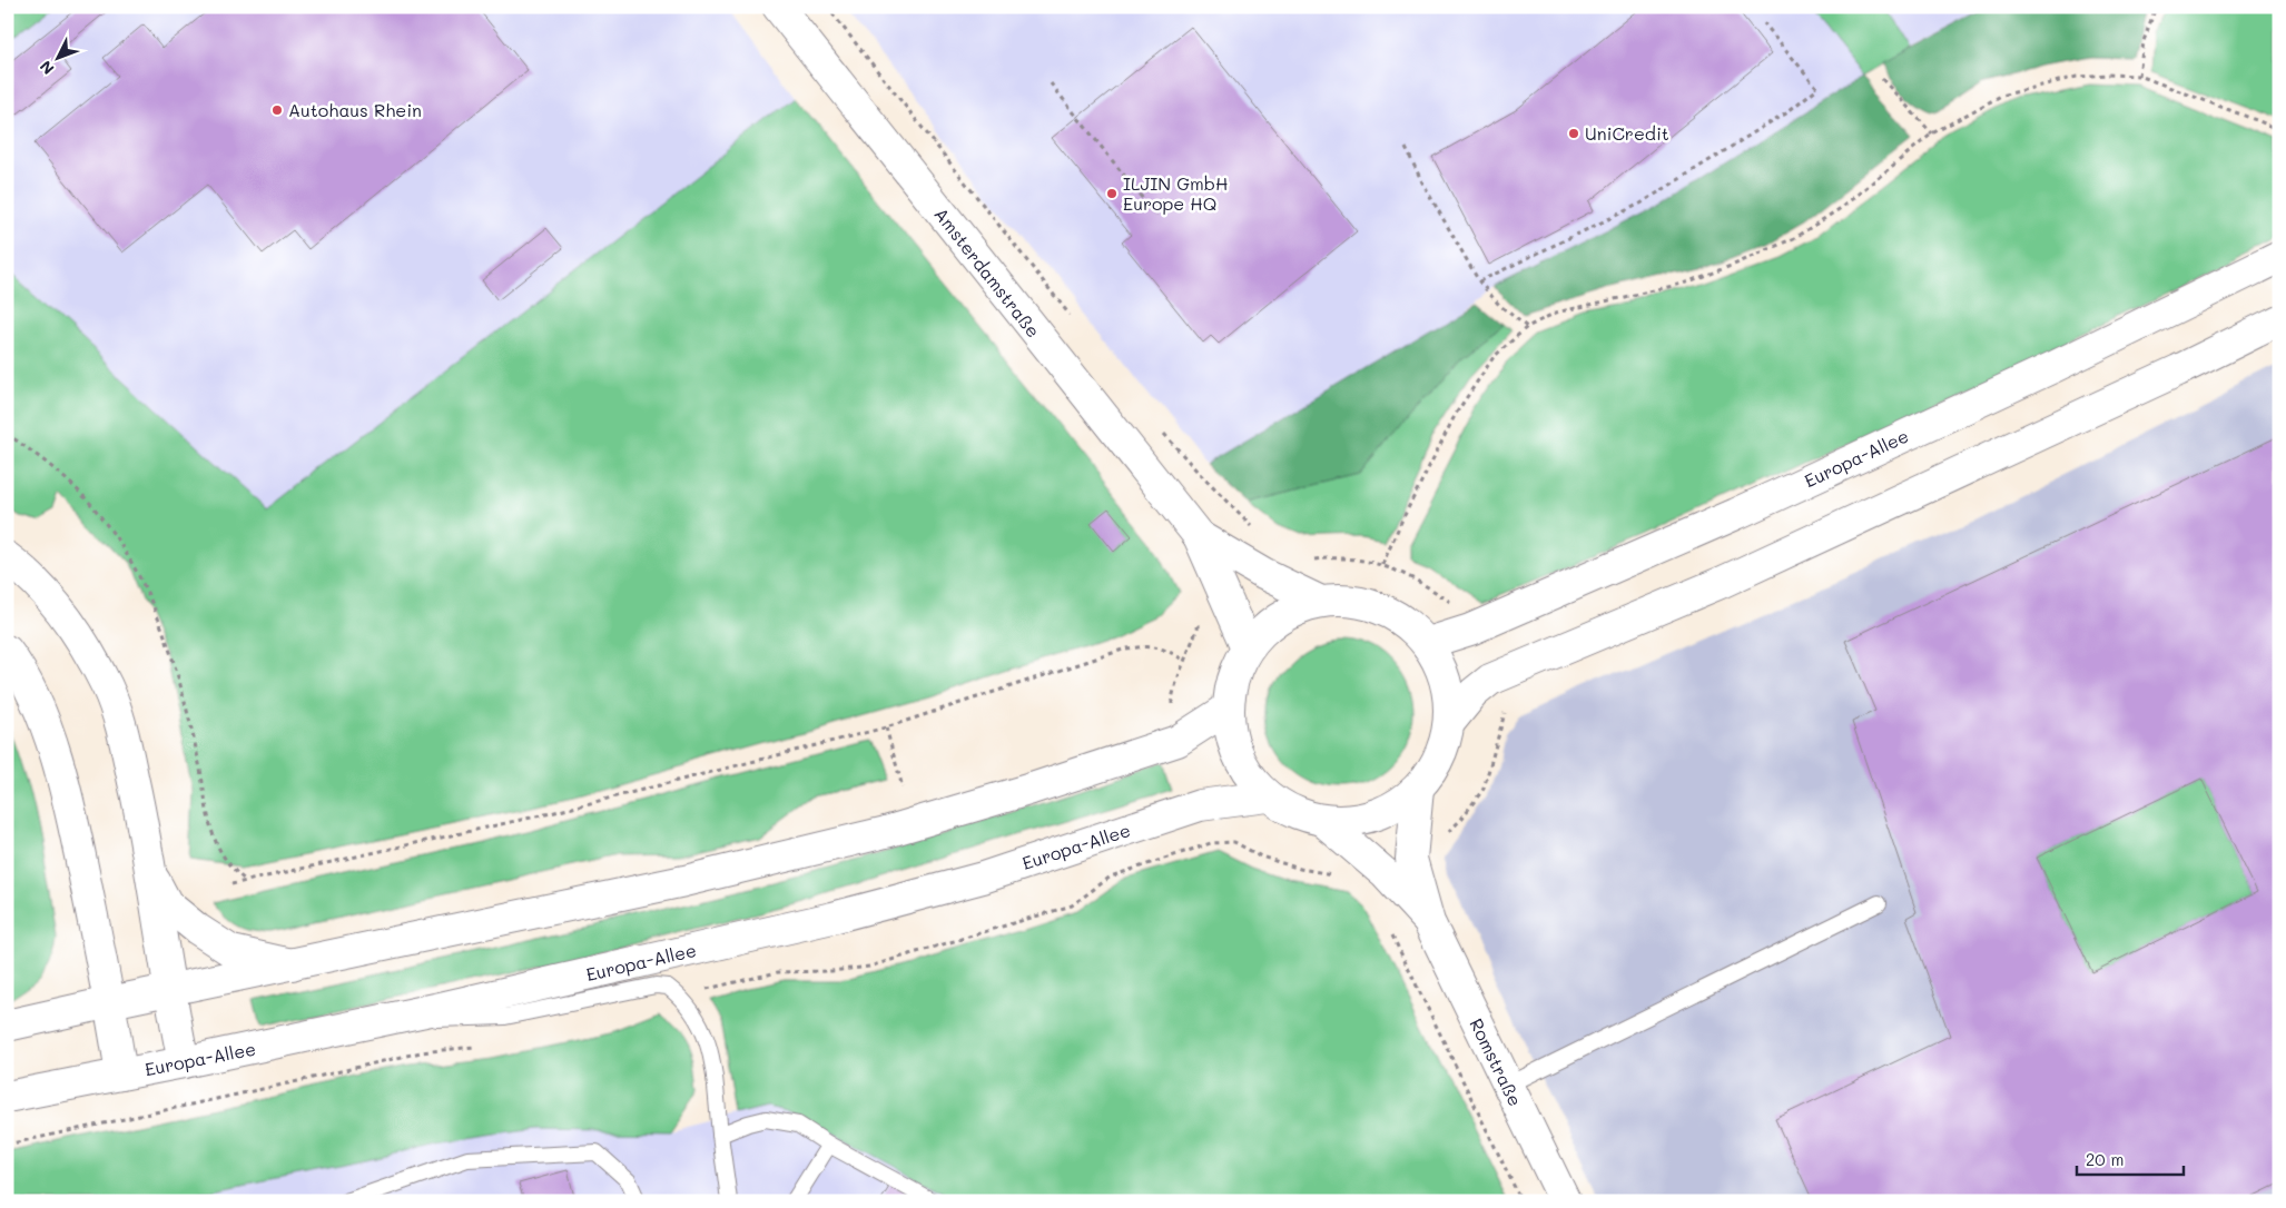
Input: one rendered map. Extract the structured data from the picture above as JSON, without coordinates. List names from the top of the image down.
{
  "streets": {
    "main road": ["Amsterdamstraße", "Europa-Allee", "Romstraße"]
  },
  "places": ["Autohaus Rhein", "UniCredit", "ILJIN GmbH Europe HQ"],
  "scale_bar": "20 m",
  "north": "bottom left"
}
